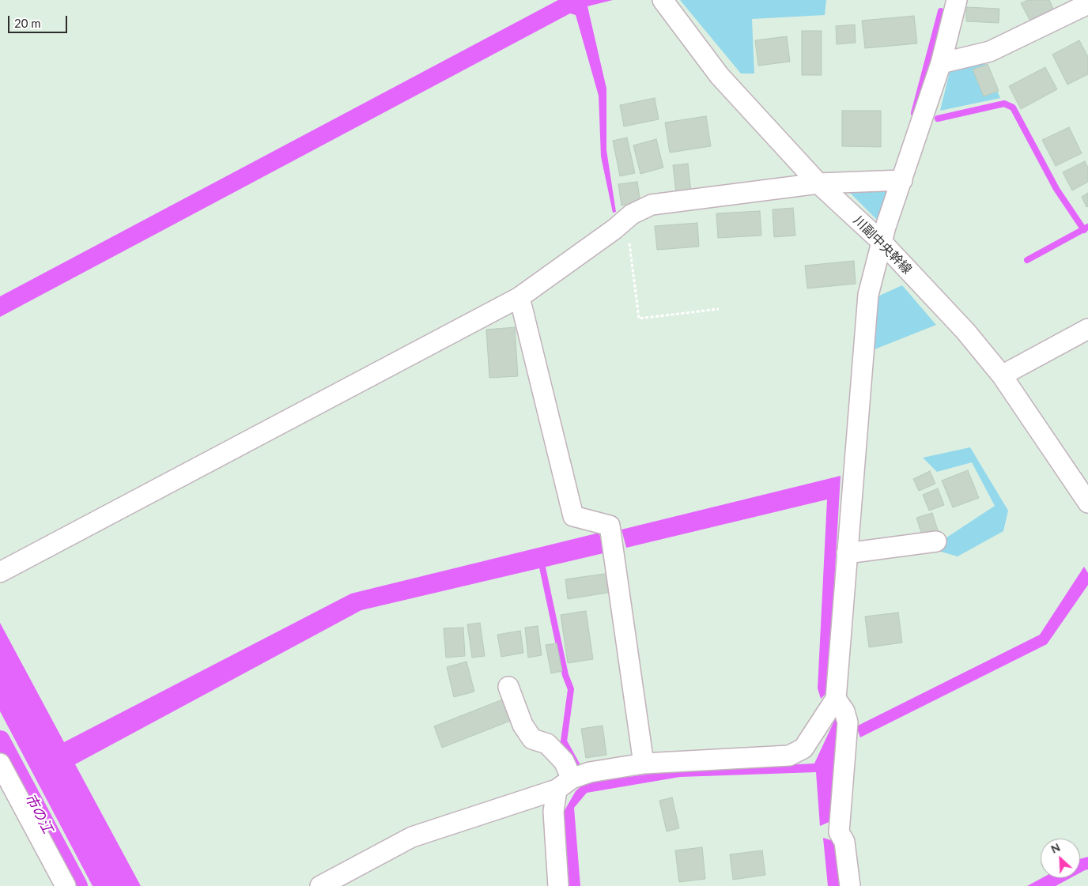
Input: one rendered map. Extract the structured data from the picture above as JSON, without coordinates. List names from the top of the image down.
{
  "streets": {
    "street": ["川副中央幹線"]
  },
  "water": ["市の江"],
  "scale_bar": "20 m",
  "north": "top left"
}
